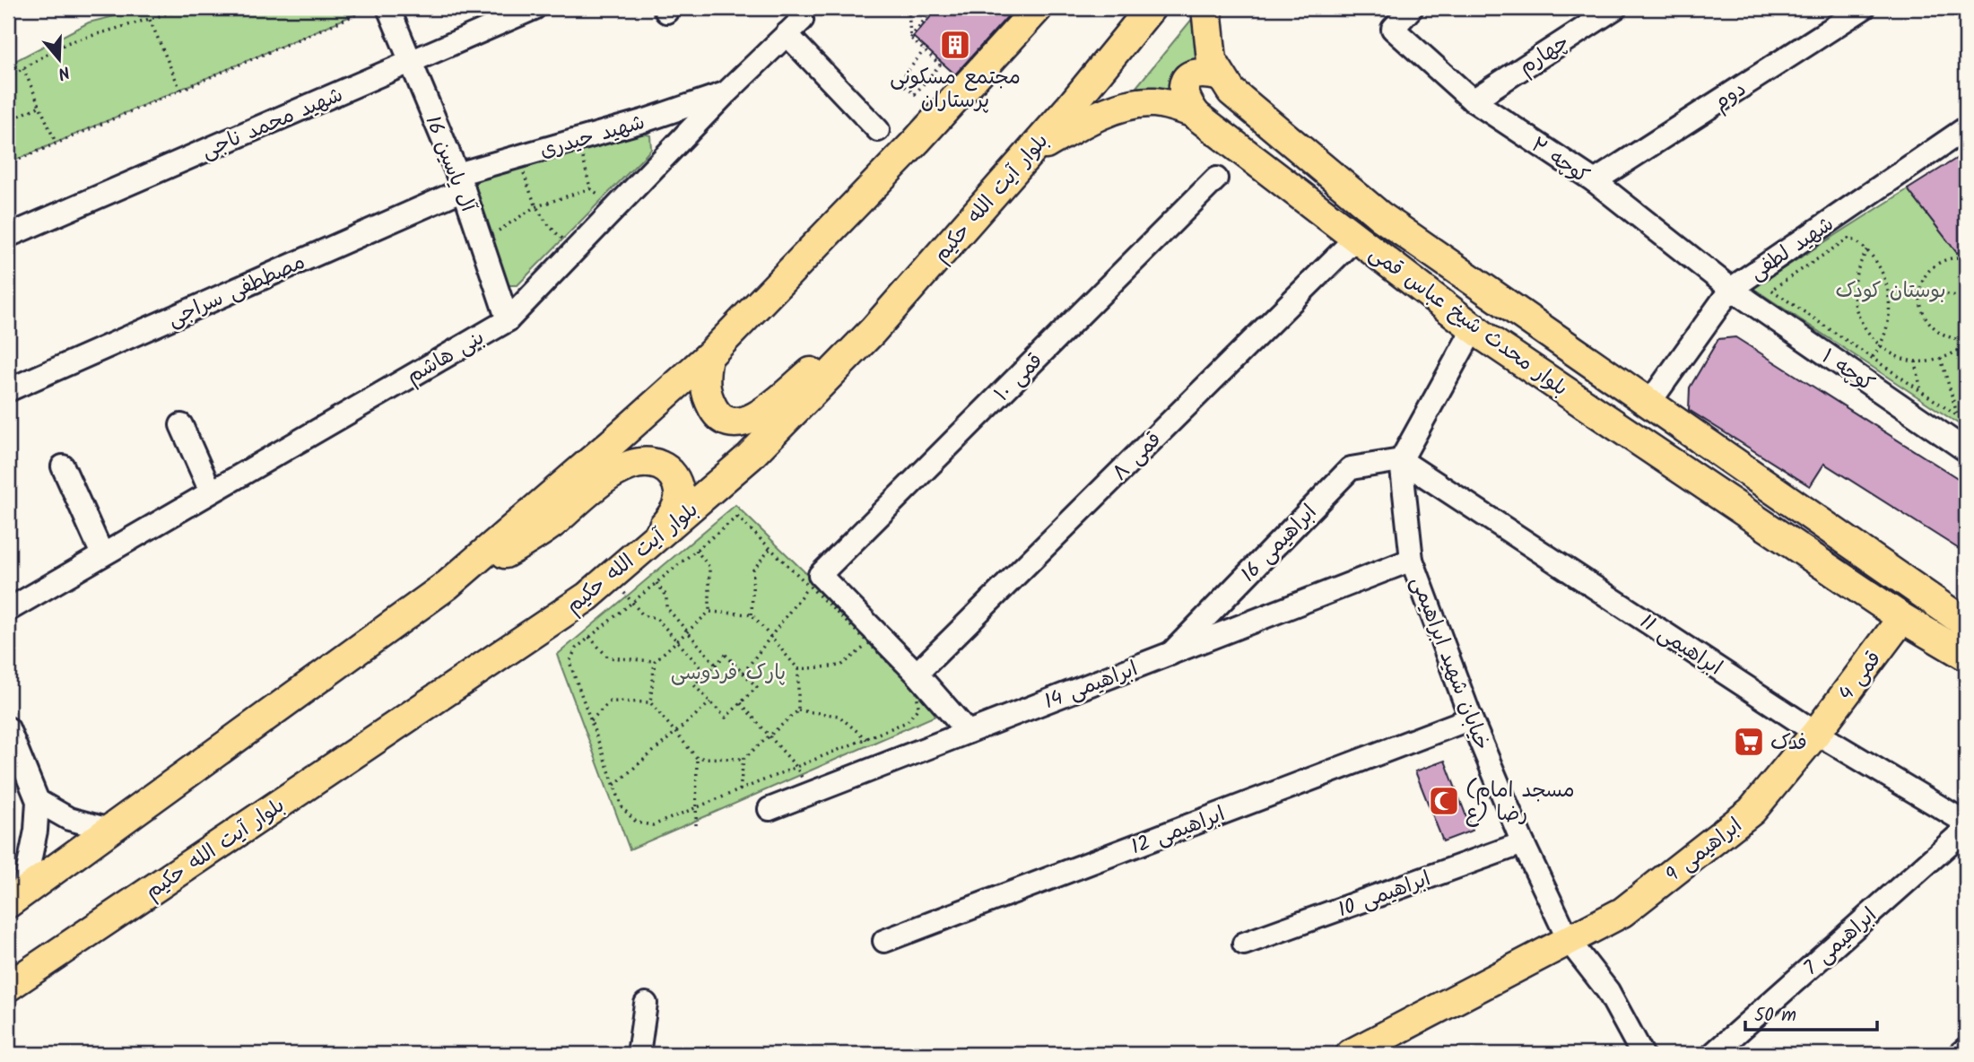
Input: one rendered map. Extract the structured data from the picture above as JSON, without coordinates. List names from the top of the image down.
{
  "streets": {
    "main road": [
      "بلوار آیت الله حکیم",
      "بلوار محدث شیخ عباس قمی",
      "قمی 4",
      "ابراهیمی 9"
    ],
    "street": [
      "چهارم",
      "دوم",
      "شهید محمد ناجی",
      "شهید حیدری",
      "کوچه ۲",
      "آل یاسین 16",
      "شهید لطفی",
      "مصططفی سراجی",
      "بنی هاشم",
      "کوچه ۱",
      "قمی ۱۰",
      "قمی ۸",
      "ابراهیمی 16",
      "ابراهیمی 11",
      "خیابان شهید ابراهیمی",
      "ابراهیمی 14",
      "ابراهیمی 12",
      "ابراهیمی 10",
      "ابراهیمی 7"
    ]
  },
  "crossings": [
    ["چهارم", "کوچه ۲"],
    ["دوم", "کوچه ۲"],
    ["شهید محمد ناجی", "آل یاسین 16"],
    ["شهید حیدری", "آل یاسین 16"],
    ["شهید حیدری", "مصططفی سراجی"],
    ["شهید حیدری", "بنی هاشم"],
    ["کوچه ۲", "شهید لطفی"],
    ["کوچه ۲", "کوچه ۱"],
    ["آل یاسین 16", "مصططفی سراجی"],
    ["آل یاسین 16", "بنی هاشم"],
    ["بلوار آیت الله حکیم", "بلوار محدث شیخ عباس قمی"],
    ["شهید لطفی", "بلوار محدث شیخ عباس قمی"],
    ["شهید لطفی", "کوچه ۱"],
    ["بلوار محدث شیخ عباس قمی", "قمی ۸"],
    ["بلوار محدث شیخ عباس قمی", "قمی 4"],
    ["ابراهیمی 16", "ابراهیمی 11"],
    ["ابراهیمی 16", "خیابان شهید ابراهیمی"],
    ["ابراهیمی 16", "ابراهیمی 14"],
    ["ابراهیمی 11", "خیابان شهید ابراهیمی"],
    ["ابراهیمی 11", "قمی 4"],
    ["ابراهیمی 11", "ابراهیمی 9"],
    ["خیابان شهید ابراهیمی", "ابراهیمی 14"],
    ["خیابان شهید ابراهیمی", "ابراهیمی 12"],
    ["خیابان شهید ابراهیمی", "ابراهیمی 9"],
    ["خیابان شهید ابراهیمی", "ابراهیمی 10"],
    ["قمی 4", "ابراهیمی 9"]
  ],
  "parks": ["بوستان کودک", "پارک فردوسی"],
  "places": {
    "building": ["مجتمع مسکونی پرستاران"],
    "supermarket": ["فدک"],
    "mosque": ["(مسجد امام رضا (ع"]
  },
  "scale_bar": "50 m",
  "north": "bottom"
}
